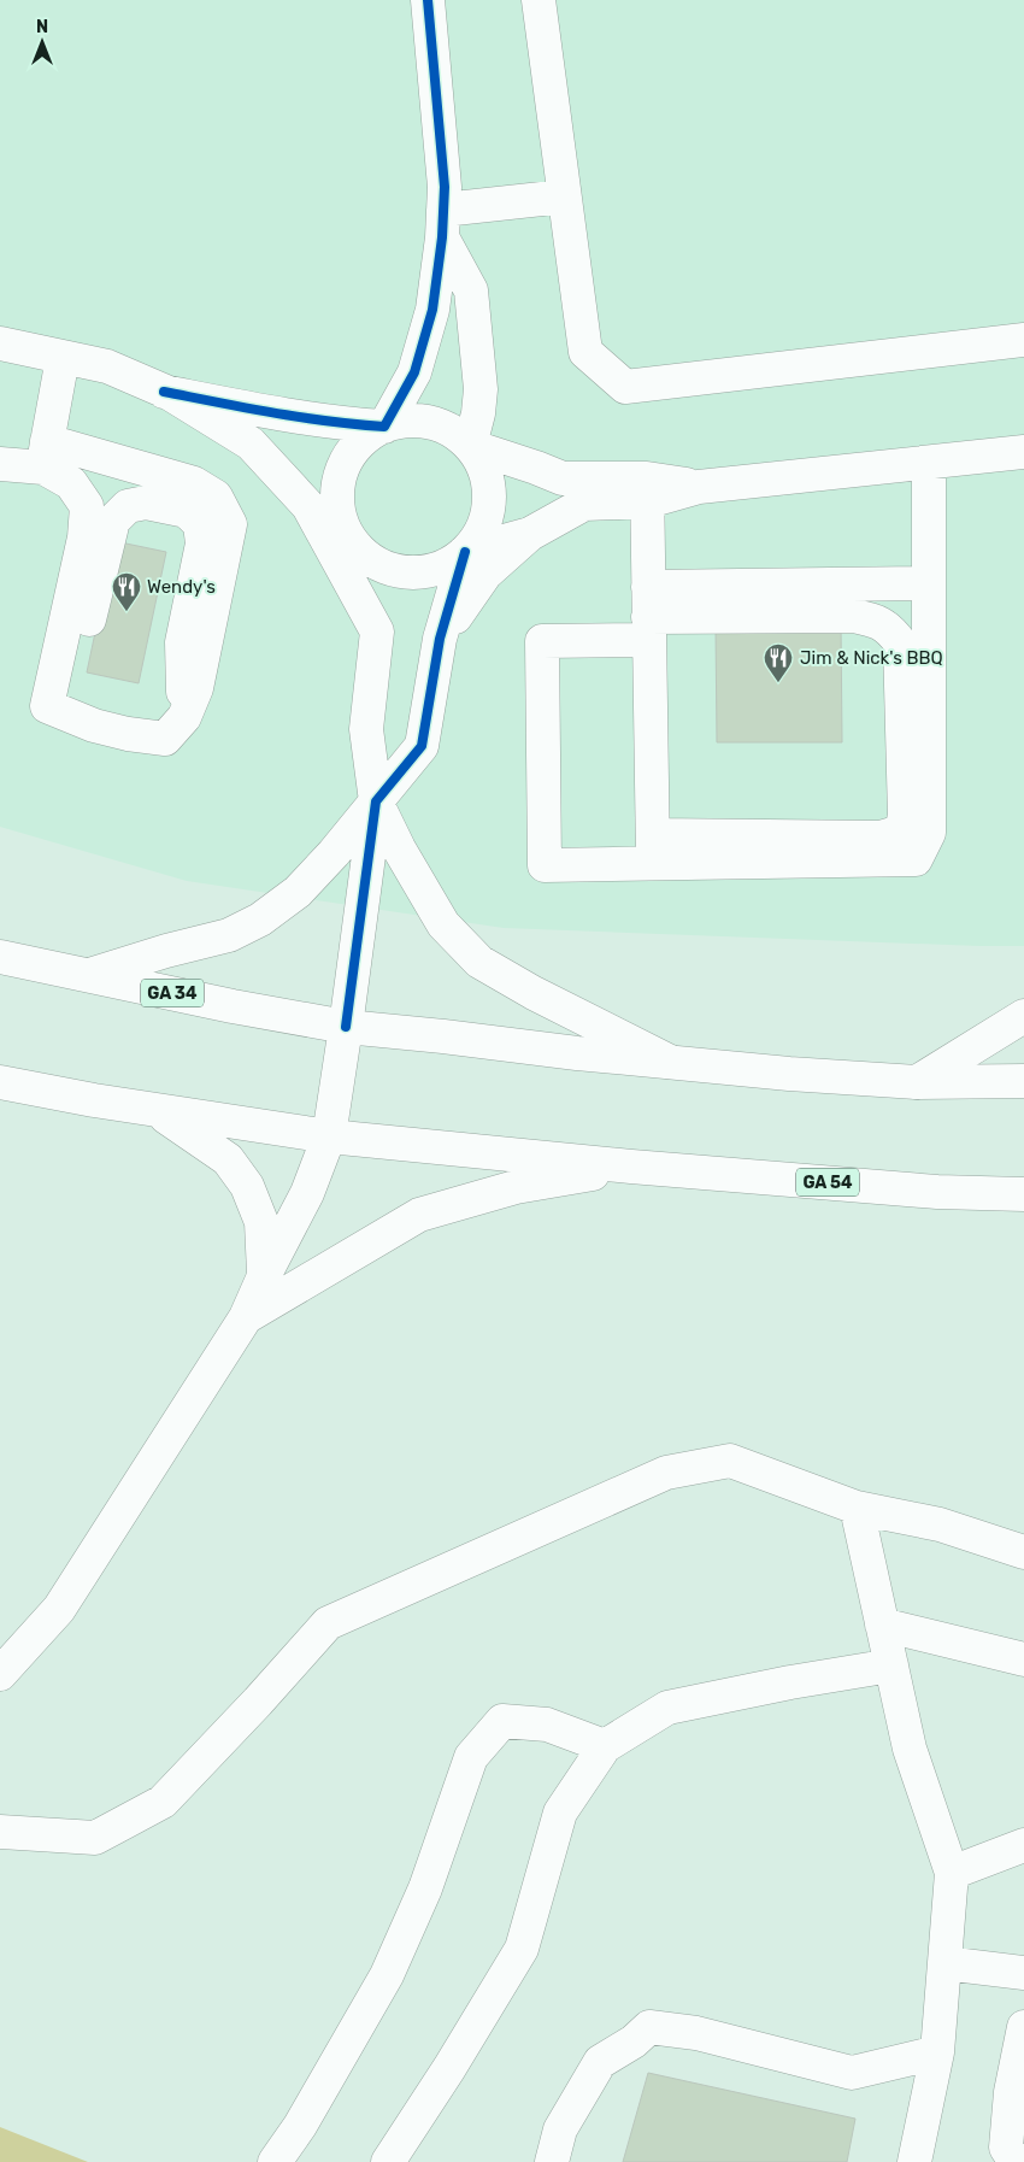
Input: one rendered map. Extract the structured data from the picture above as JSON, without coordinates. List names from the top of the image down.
{
  "streets": {
    "main road": ["GA 34", "GA 54"]
  },
  "crossings": [
    ["GA 34", "GA 54"]
  ],
  "places": {
    "restaurant": ["Wendy's", "Jim & Nick's BBQ"]
  },
  "north": "top"
}
